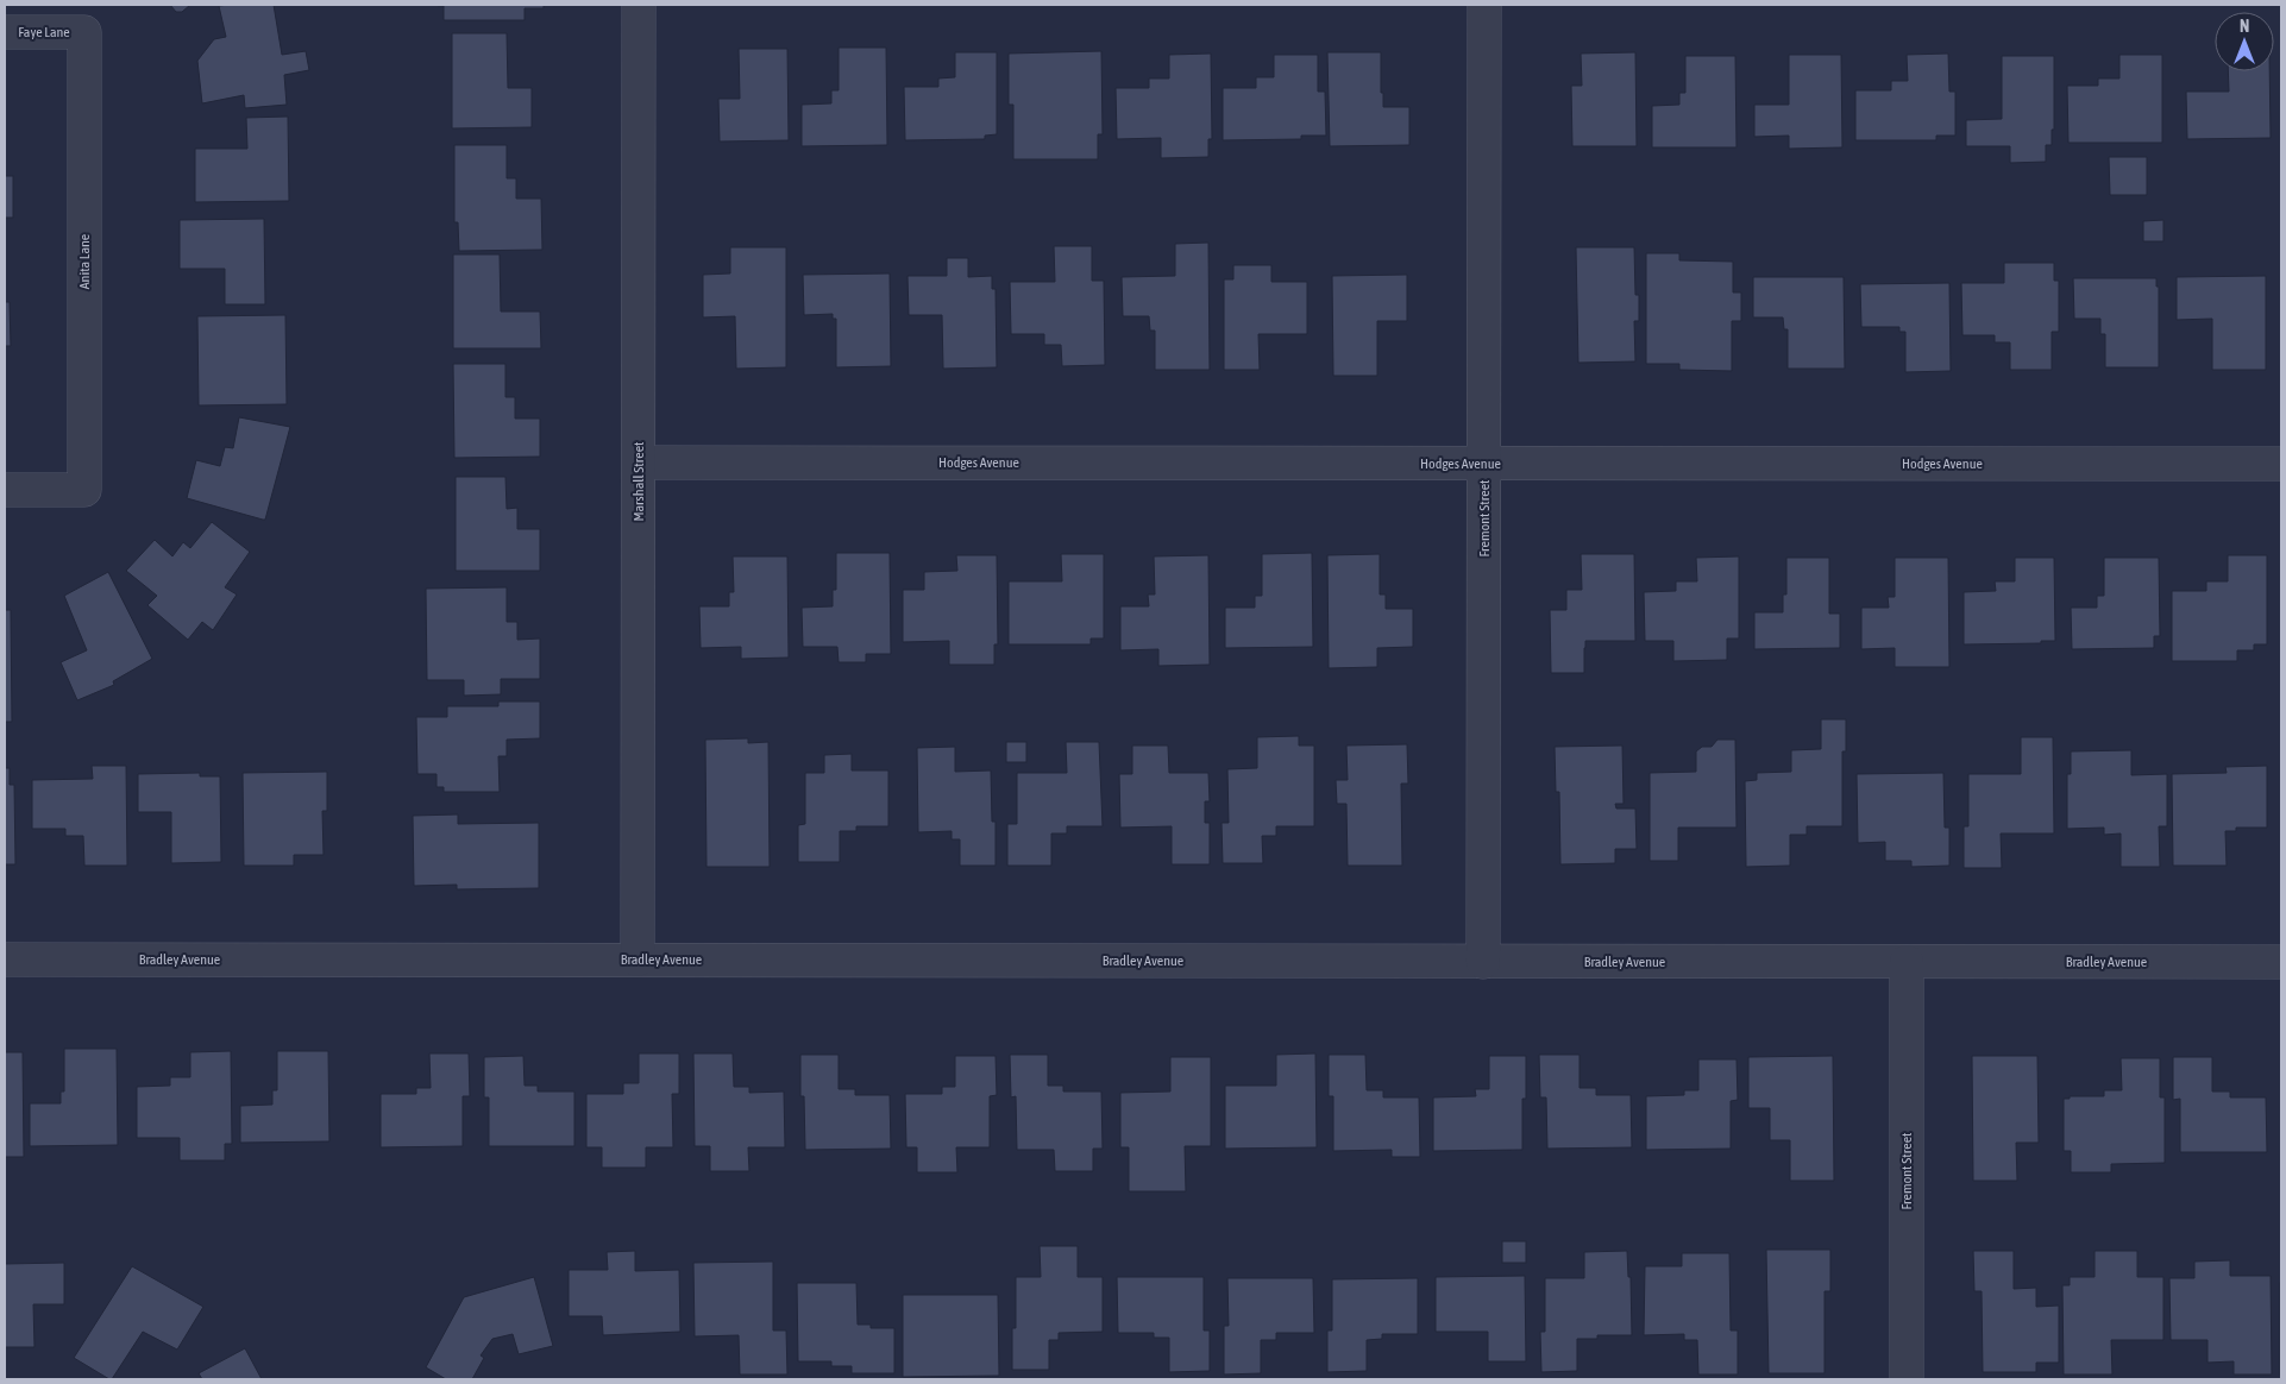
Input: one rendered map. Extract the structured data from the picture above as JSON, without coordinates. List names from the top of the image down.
{
  "streets": {
    "street": [
      "Faye Lane",
      "Anita Lane",
      "Hodges Avenue",
      "Marshall Street",
      "Fremont Street",
      "Bradley Avenue"
    ]
  },
  "crossings": [
    ["Faye Lane", "Anita Lane"],
    ["Hodges Avenue", "Marshall Street"],
    ["Hodges Avenue", "Fremont Street"],
    ["Marshall Street", "Bradley Avenue"],
    ["Fremont Street", "Bradley Avenue"]
  ],
  "north": "top"
}
